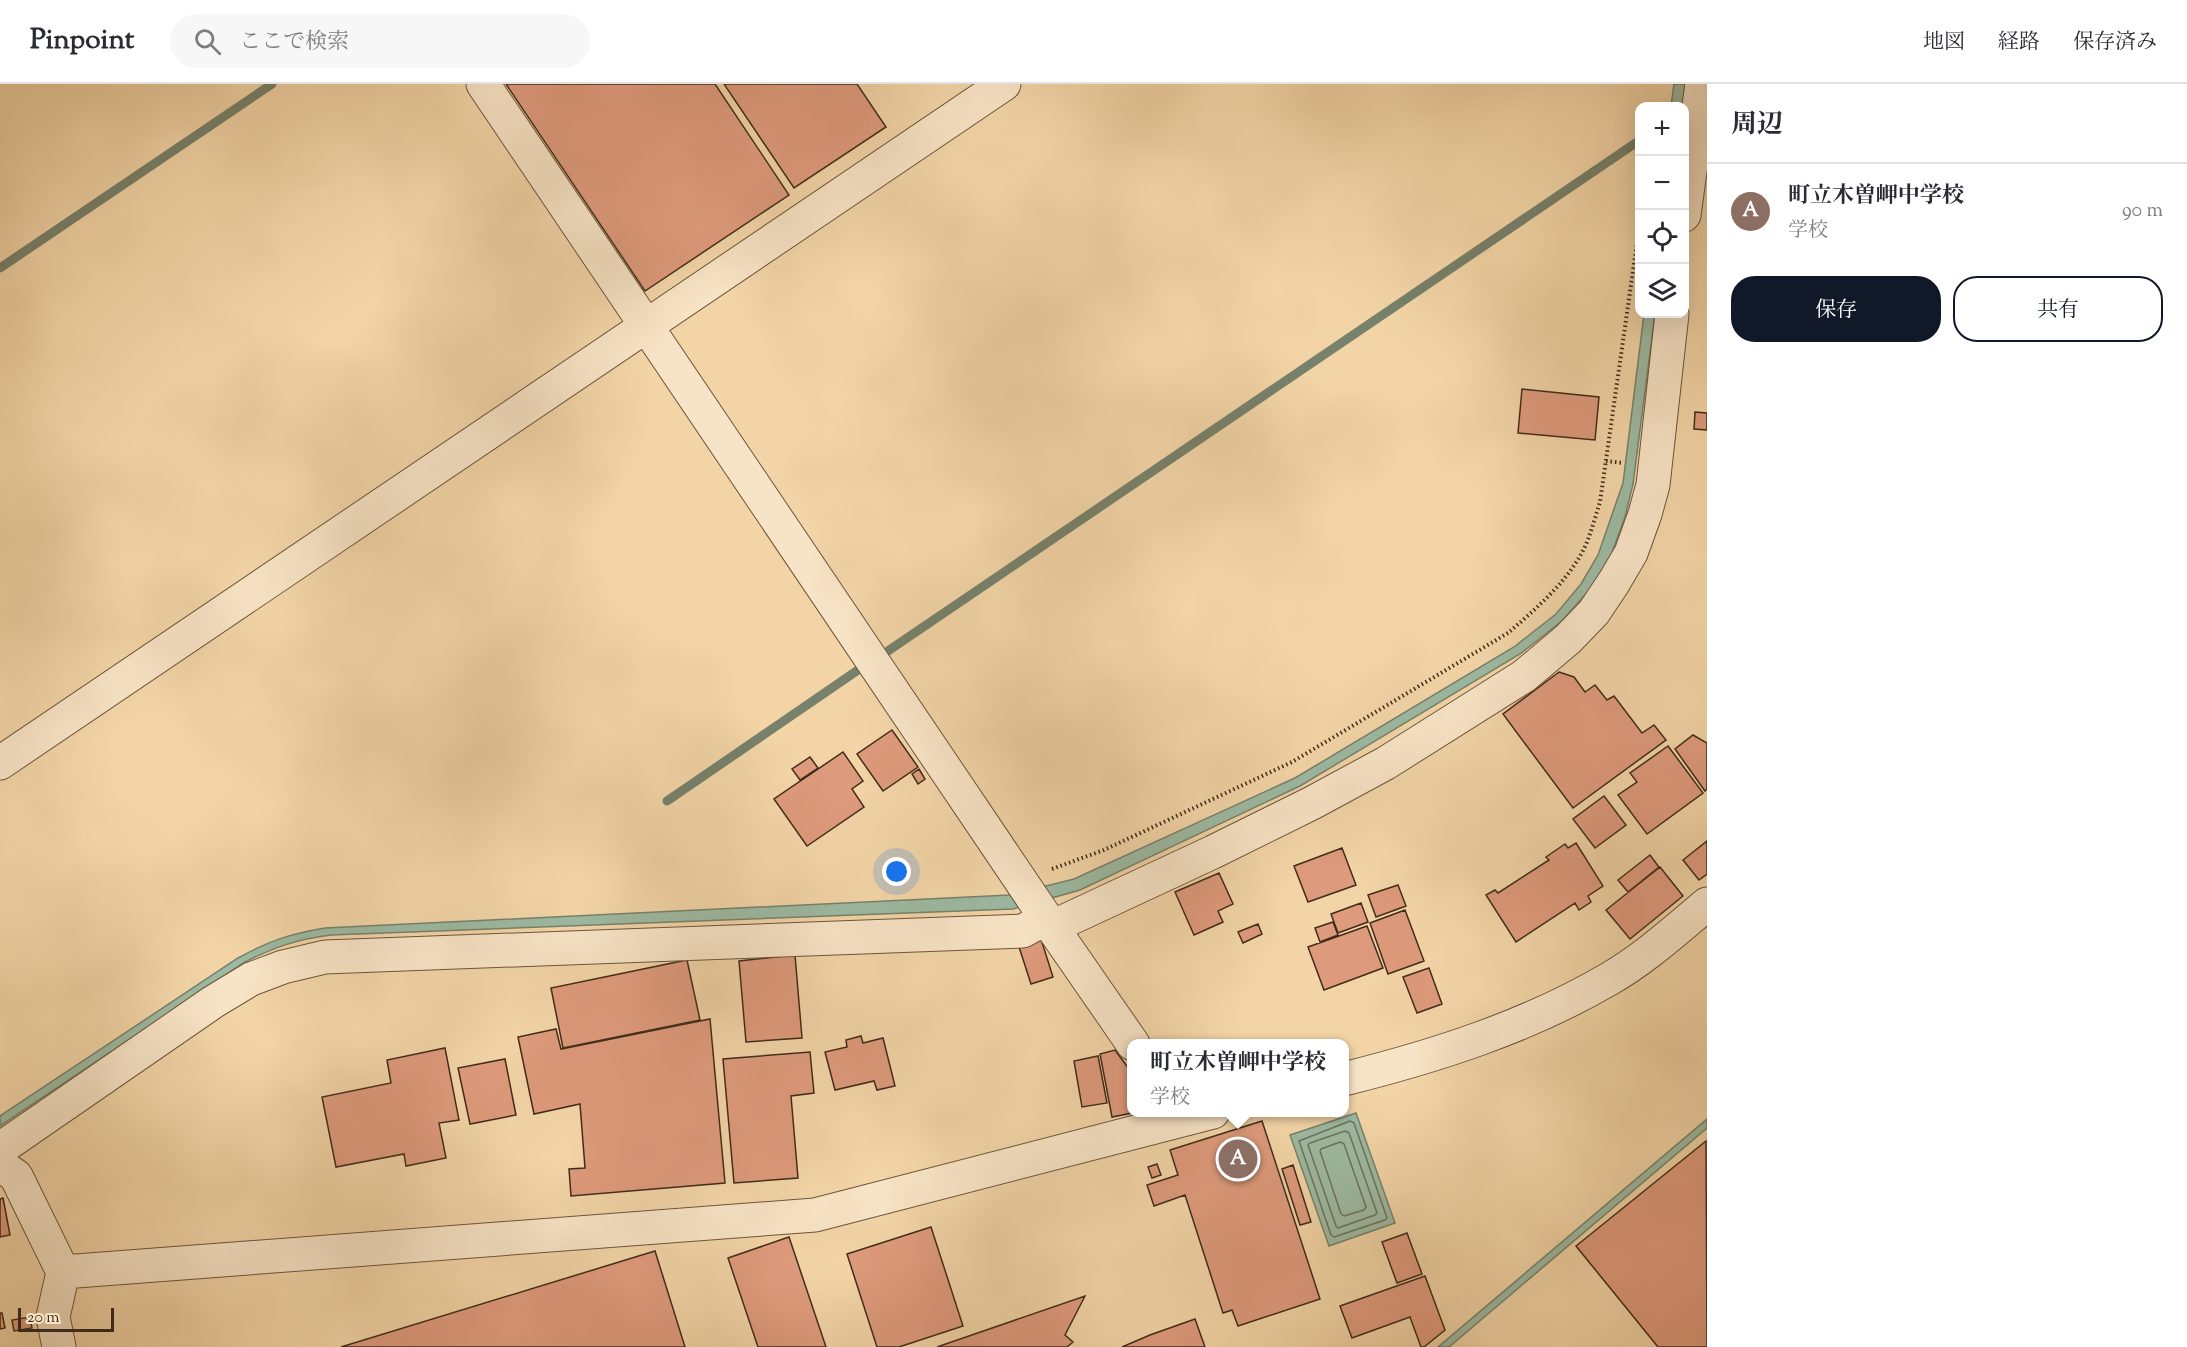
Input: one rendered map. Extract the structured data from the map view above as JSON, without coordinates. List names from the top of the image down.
{
  "scale_bar": "20 m",
  "page": {
    "header": "Pinpoint",
    "search": "ここで検索",
    "nav": ["地図", "経路", "保存済み"],
    "heading": "周辺",
    "map_buttons": ["+", "−"],
    "list": [
      {
        "mark": "A",
        "name": "町立木曽岬中学校",
        "note": "学校",
        "value": "90 m"
      }
    ],
    "buttons": ["保存", "共有"],
    "popup": ["町立木曽岬中学校", "学校"],
    "pins": "A",
    "scale": "20 m"
  }
}
